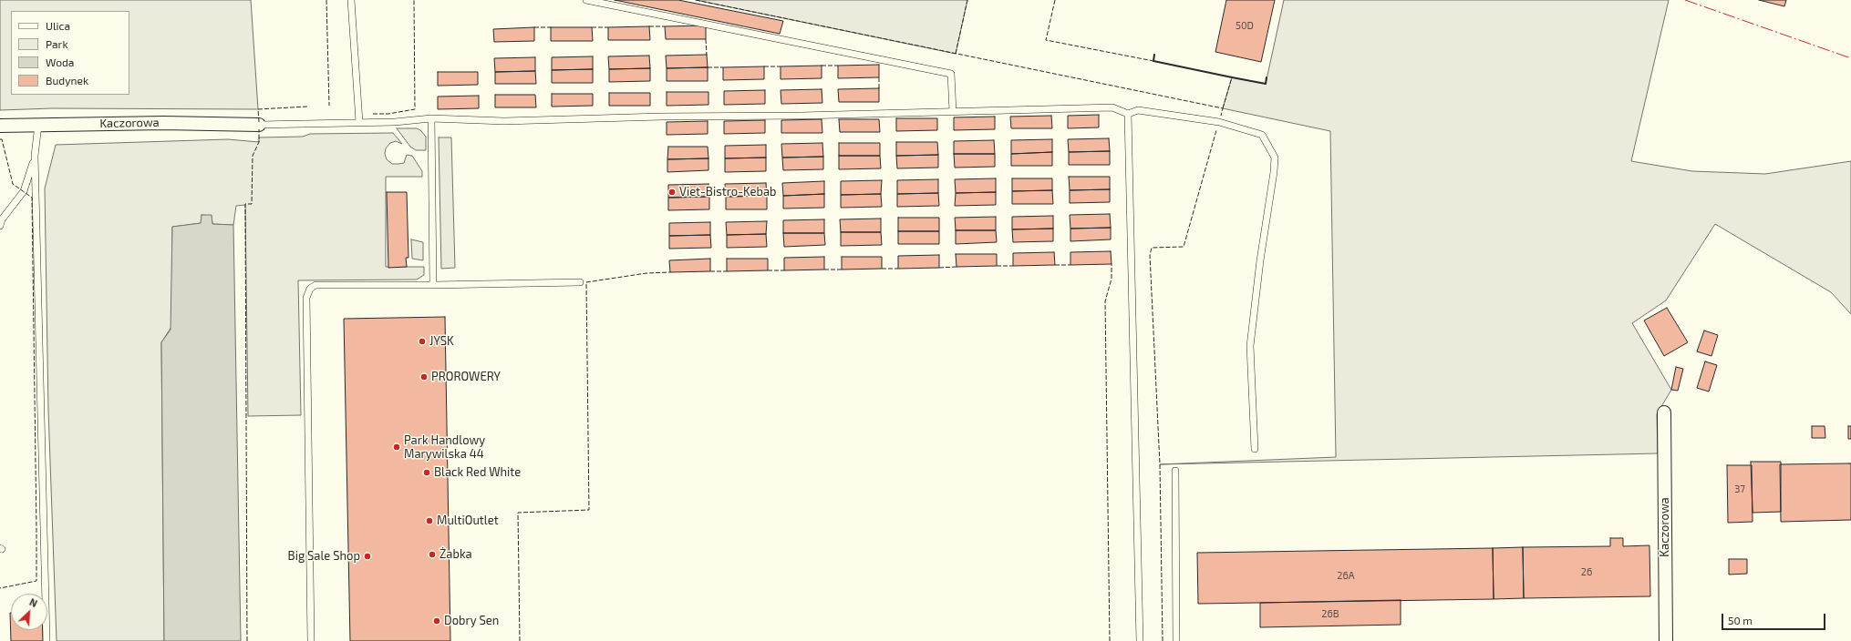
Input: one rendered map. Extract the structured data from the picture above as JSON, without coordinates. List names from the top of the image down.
{
  "streets": {
    "street": ["Kaczorowa"]
  },
  "places": [
    "Viet-Bistro-Kebab",
    "JYSK",
    "PROROWERY",
    "Park Handlowy Marywilska 44",
    "Black Red White",
    "MultiOutlet",
    "Żabka",
    "Big Sale Shop",
    "Dobry Sen"
  ],
  "house_numbers": [
    "50D",
    "37",
    "26",
    "26A",
    "26B"
  ],
  "legend": [
    "Ulica",
    "Park",
    "Woda",
    "Budynek"
  ],
  "scale_bar": "50 m",
  "north": "top right"
}
